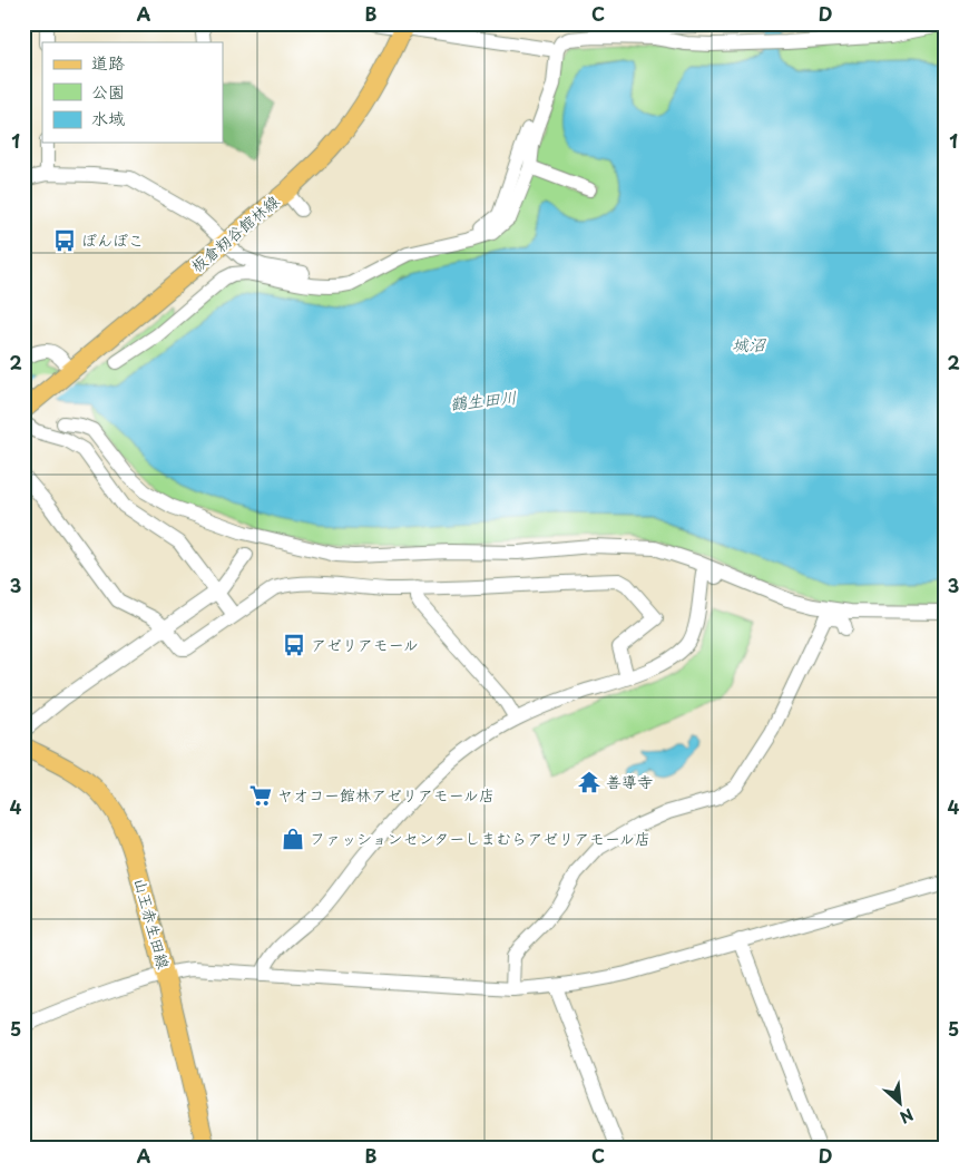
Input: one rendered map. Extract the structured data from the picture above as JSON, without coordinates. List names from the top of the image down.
{
  "streets": {
    "main road": ["板倉籾谷館林線", "山王赤生田線"]
  },
  "water": ["城沼", "鶴生田川"],
  "places": {
    "bus stop": ["ぽんぽこ", "アゼリアモール"],
    "temple": ["善導寺"],
    "supermarket": ["ヤオコー館林アゼリアモール店"],
    "shop": ["ファッションセンターしまむらアゼリアモール店"]
  },
  "legend": ["道路", "公園", "水域"],
  "north": "bottom right",
  "grid": {
    "columns": [
      "A",
      "B",
      "C",
      "D"
    ],
    "rows": [
      "1",
      "2",
      "3",
      "4",
      "5"
    ]
  }
}
